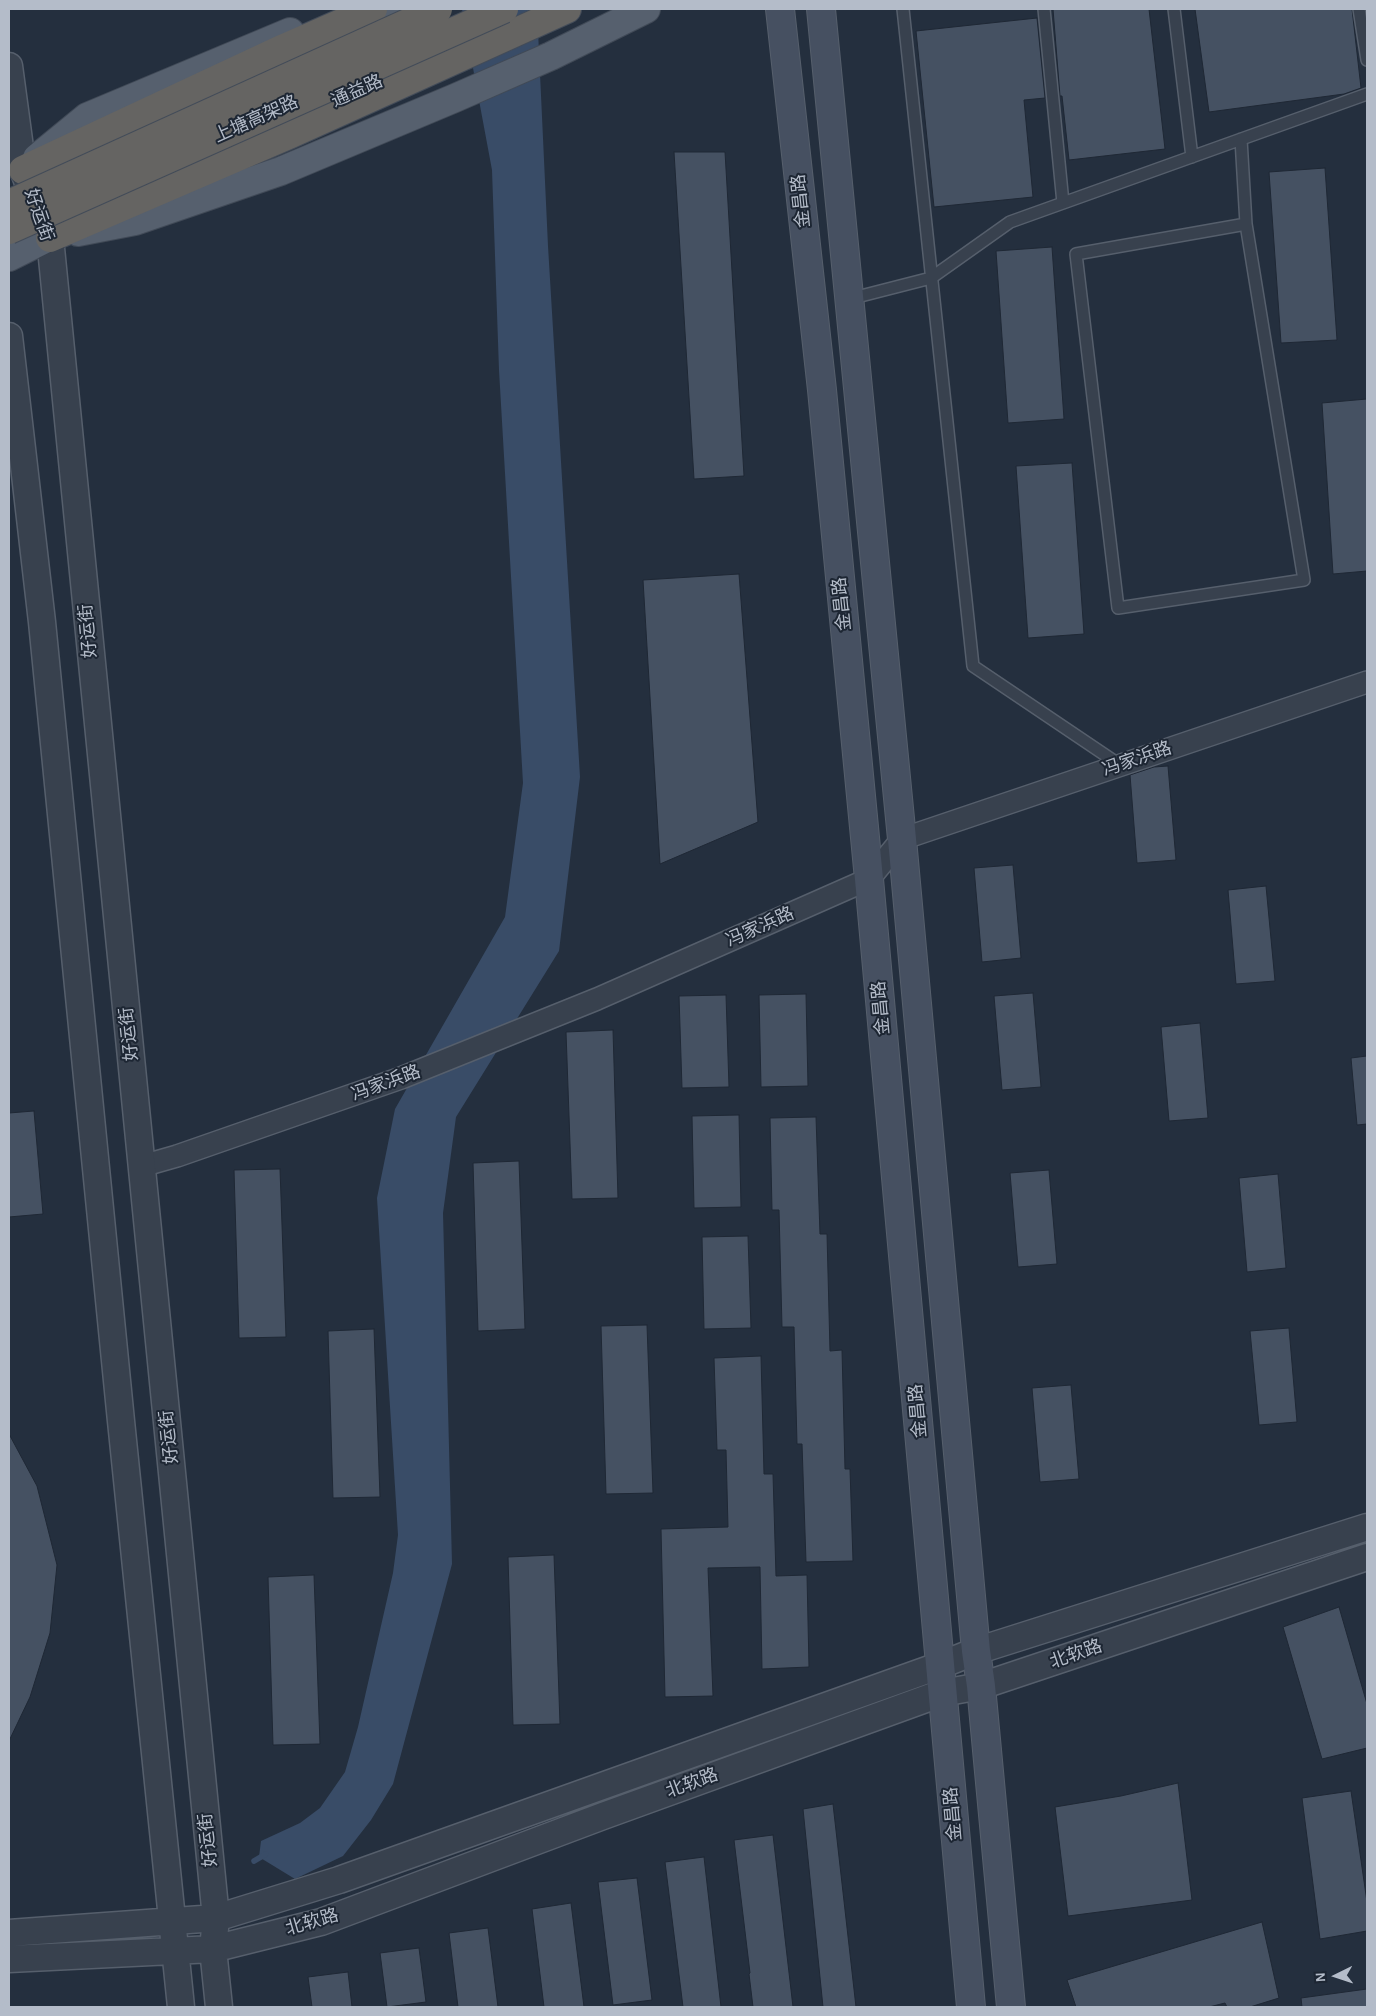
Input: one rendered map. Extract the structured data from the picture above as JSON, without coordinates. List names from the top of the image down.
{
  "streets": {
    "highway": ["上塘高架路"],
    "main road": ["通益路", "金昌路"],
    "street": ["好运街", "冯家浜路", "北软路"]
  },
  "crossings": [
    ["通益路", "好运街"],
    ["金昌路", "冯家浜路"],
    ["金昌路", "北软路"],
    ["好运街", "冯家浜路"],
    ["好运街", "北软路"]
  ],
  "north": "left"
}
